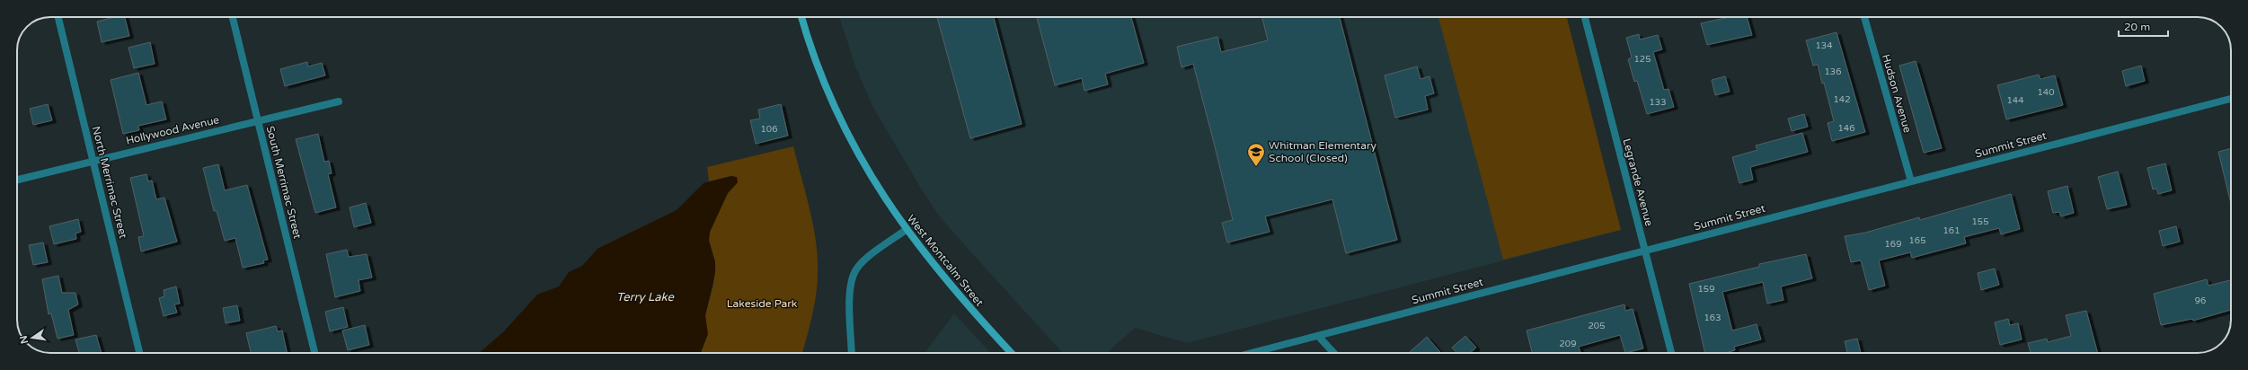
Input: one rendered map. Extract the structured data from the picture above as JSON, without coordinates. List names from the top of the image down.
{
  "streets": {
    "main road": ["West Montcalm Street"],
    "street": [
      "Hudson Avenue",
      "Hollywood Avenue",
      "Summit Street",
      "North Merrimac Street",
      "South Merrimac Street",
      "Legrande Avenue"
    ]
  },
  "crossings": [
    ["Hudson Avenue", "Summit Street"],
    ["Hollywood Avenue", "North Merrimac Street"],
    ["Hollywood Avenue", "South Merrimac Street"],
    ["Summit Street", "Legrande Avenue"]
  ],
  "water": ["Terry Lake"],
  "parks": ["Lakeside Park"],
  "places": {
    "school or university": ["Whitman Elementary School (Closed)"]
  },
  "house_numbers": [
    "134",
    "125",
    "136",
    "140",
    "142",
    "144",
    "133",
    "146",
    "106",
    "155",
    "161",
    "165",
    "169",
    "159",
    "96",
    "163",
    "205",
    "209"
  ],
  "scale_bar": "20 m",
  "north": "left"
}
